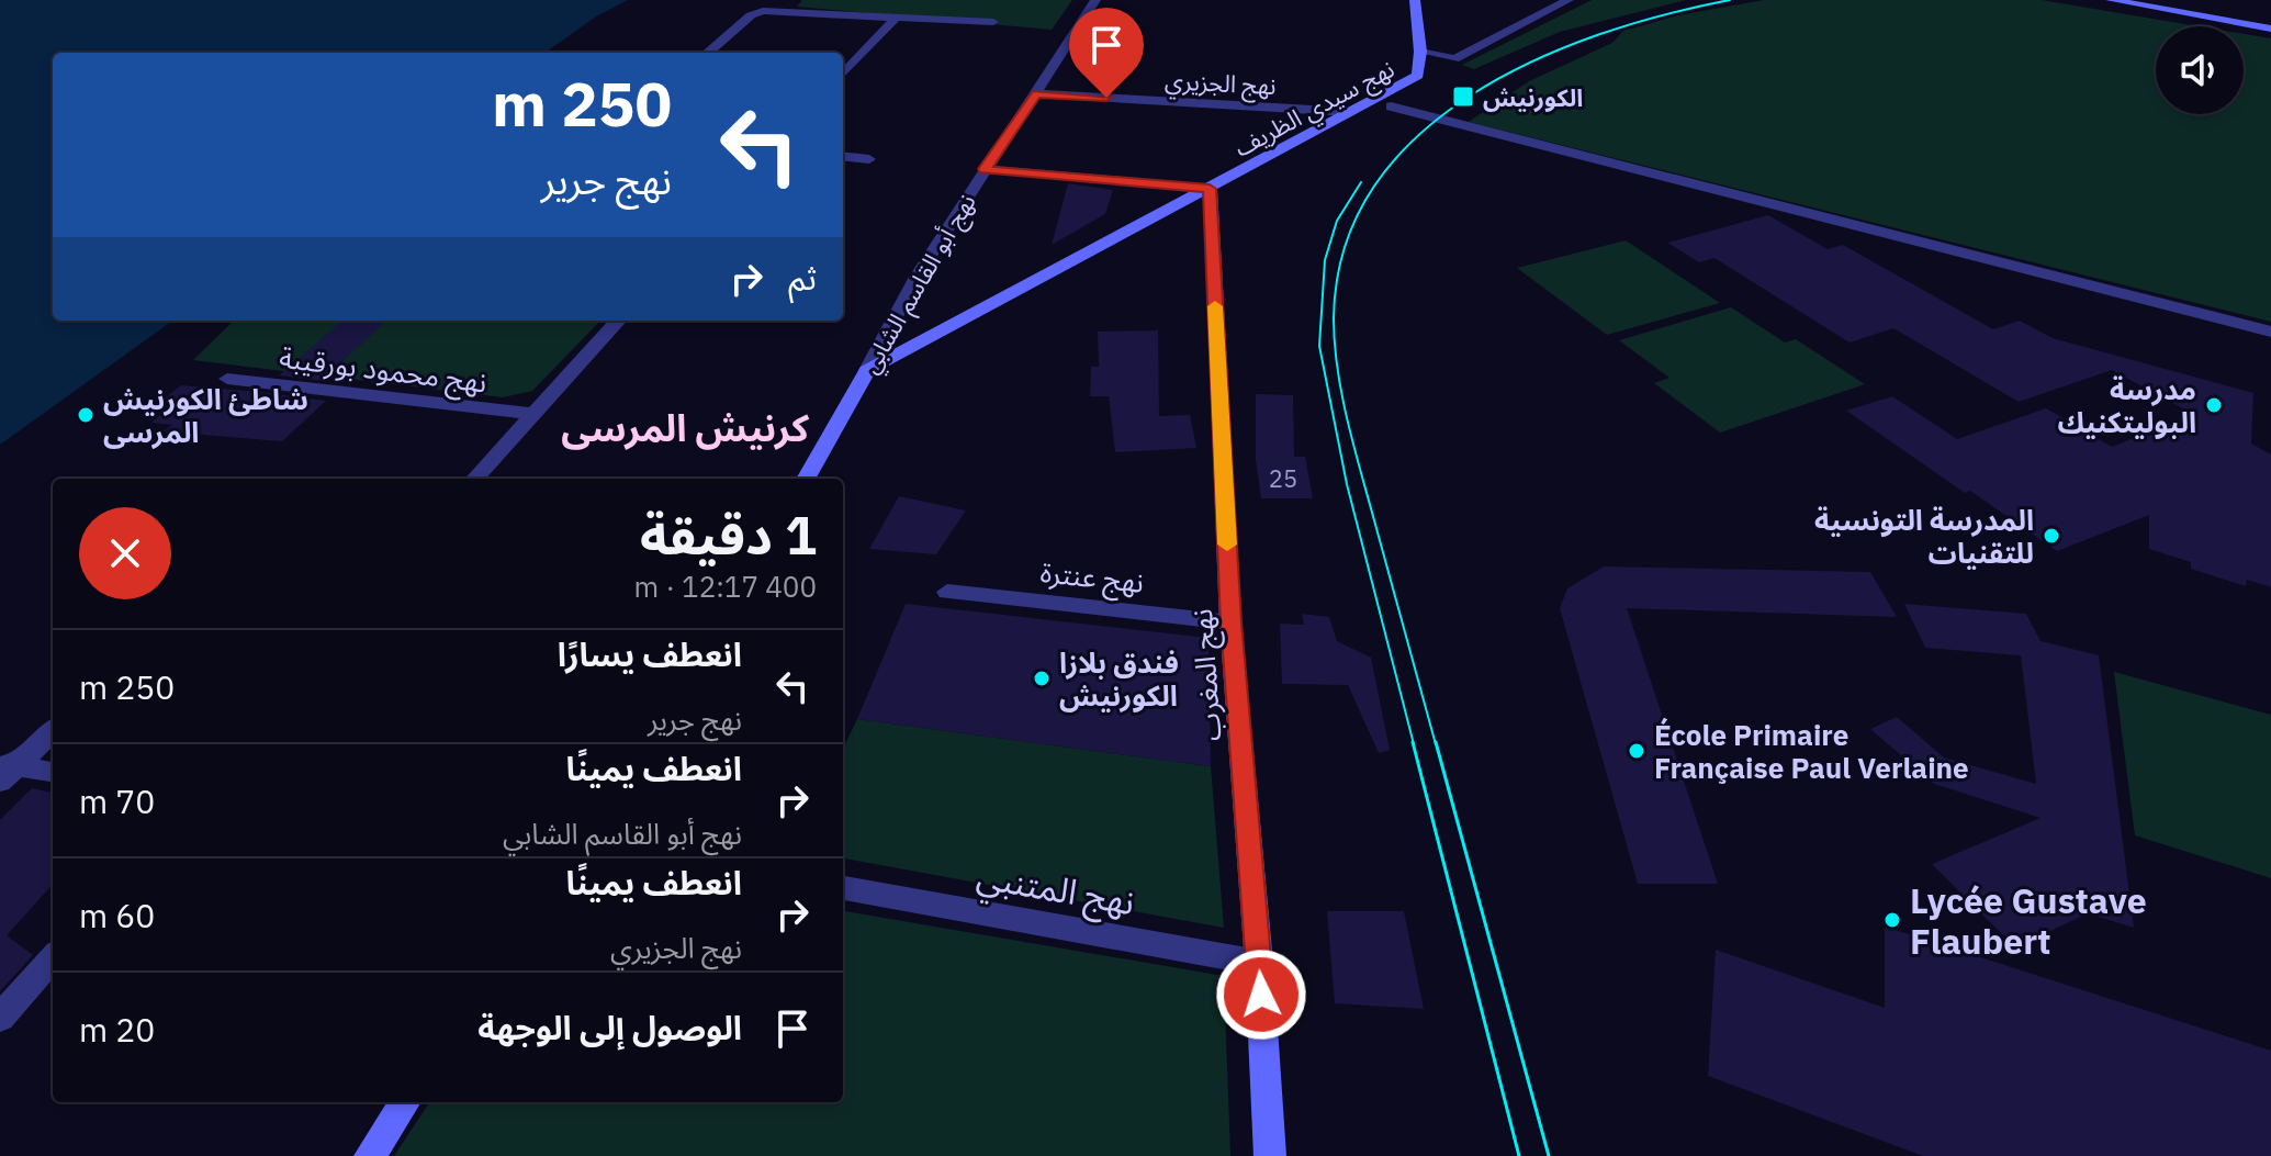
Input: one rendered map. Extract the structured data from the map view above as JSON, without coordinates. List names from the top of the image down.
{
  "streets": {
    "street": [
      "نهج الجزيري",
      "نهج سيدي الظريف",
      "نهج أبو القاسم الشابي",
      "نهج محمود بورقيبة",
      "نهج عنترة",
      "نهج المغرب",
      "نهج المتنبي"
    ]
  },
  "crossings": [
    ["نهج الجزيري", "نهج سيدي الظريف"],
    ["نهج الجزيري", "نهج أبو القاسم الشابي"],
    ["نهج سيدي الظريف", "نهج أبو القاسم الشابي"],
    ["نهج سيدي الظريف", "نهج المغرب"],
    ["نهج عنترة", "نهج المغرب"],
    ["نهج المغرب", "نهج المتنبي"]
  ],
  "districts": ["كرنيش المرسى"],
  "places": {
    "transit": ["الكورنيش"],
    "other": [
      "مدرسة البوليتكنيك",
      "شاطئ الكورنيش المرسى",
      "المدرسة التونسية للتقنيات",
      "فندق بلازا الكورنيش",
      "École Primaire Française Paul Verlaine",
      "Lycée Gustave Flaubert"
    ]
  },
  "house_numbers": ["25"],
  "page": {
    "turn": ["250 m", "نهج جرير"],
    "then": "ثم",
    "heading": ["1 دقيقة", "400 m · 12:17"],
    "list": [
      {
        "name": "انعطف يسارًا",
        "note": "نهج جرير",
        "value": "250 m"
      },
      {
        "name": "انعطف يمينًا",
        "note": "نهج أبو القاسم الشابي",
        "value": "70 m"
      },
      {
        "name": "انعطف يمينًا",
        "note": "نهج الجزيري",
        "value": "60 m"
      },
      {
        "name": "الوصول إلى الوجهة",
        "value": "20 m"
      }
    ]
  }
}
